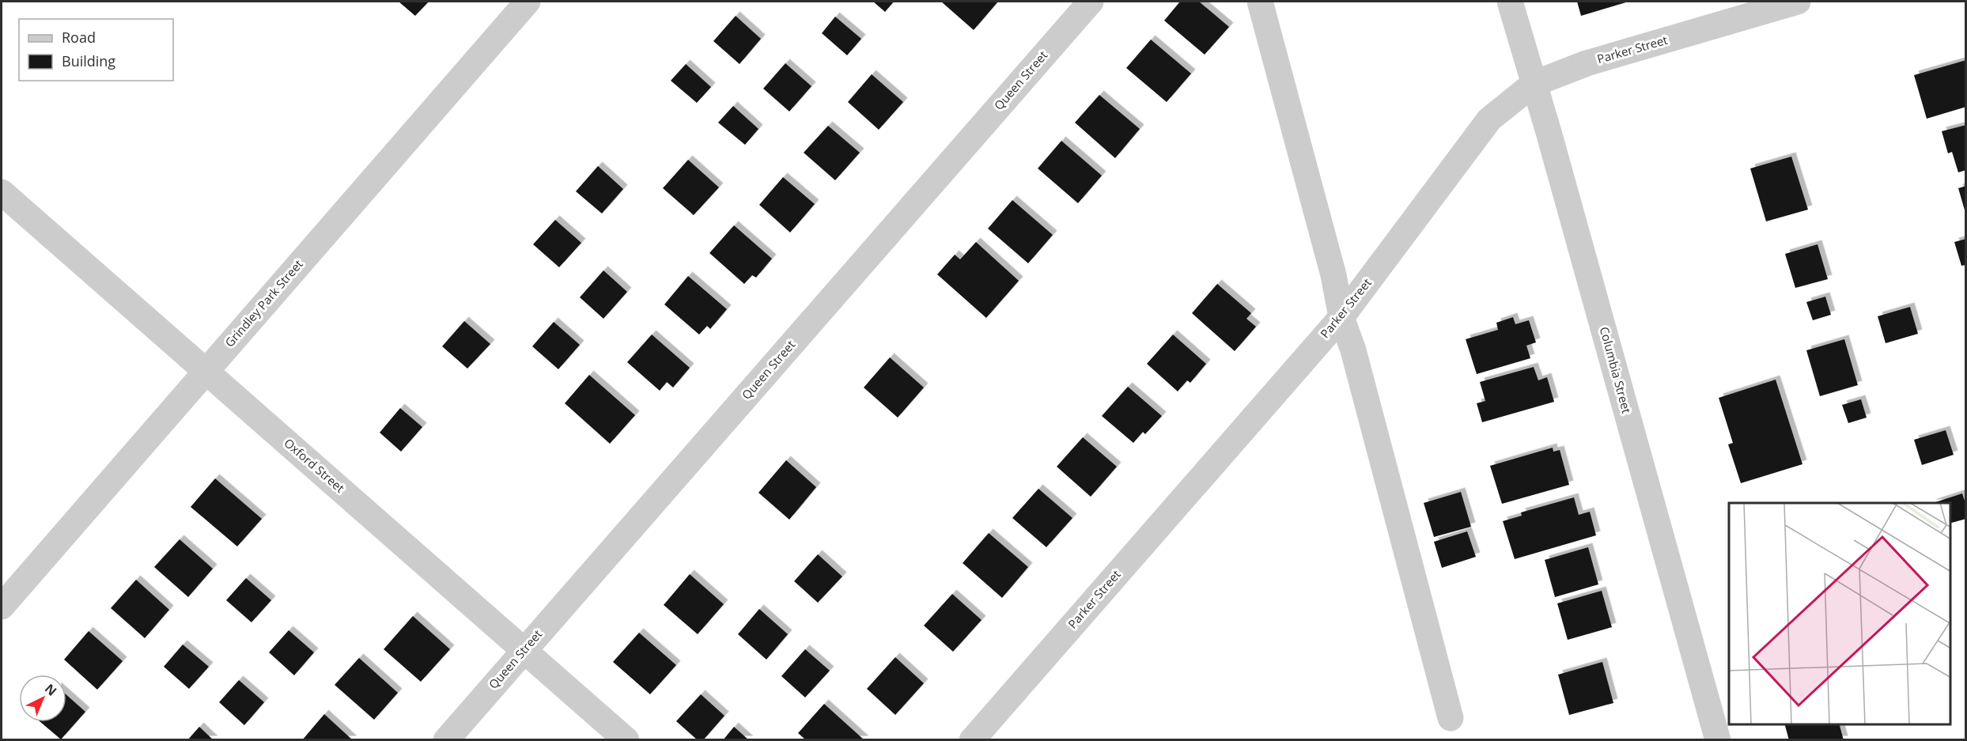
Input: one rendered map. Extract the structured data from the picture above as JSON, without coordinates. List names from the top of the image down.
{
  "streets": {
    "street": [
      "Parker Street",
      "Queen Street",
      "Grindley Park Street",
      "Columbia Street",
      "Oxford Street"
    ]
  },
  "crossings": [
    ["Parker Street", "Columbia Street"],
    ["Queen Street", "Oxford Street"],
    ["Grindley Park Street", "Oxford Street"]
  ],
  "legend": ["Road", "Building"],
  "north": "top right"
}
